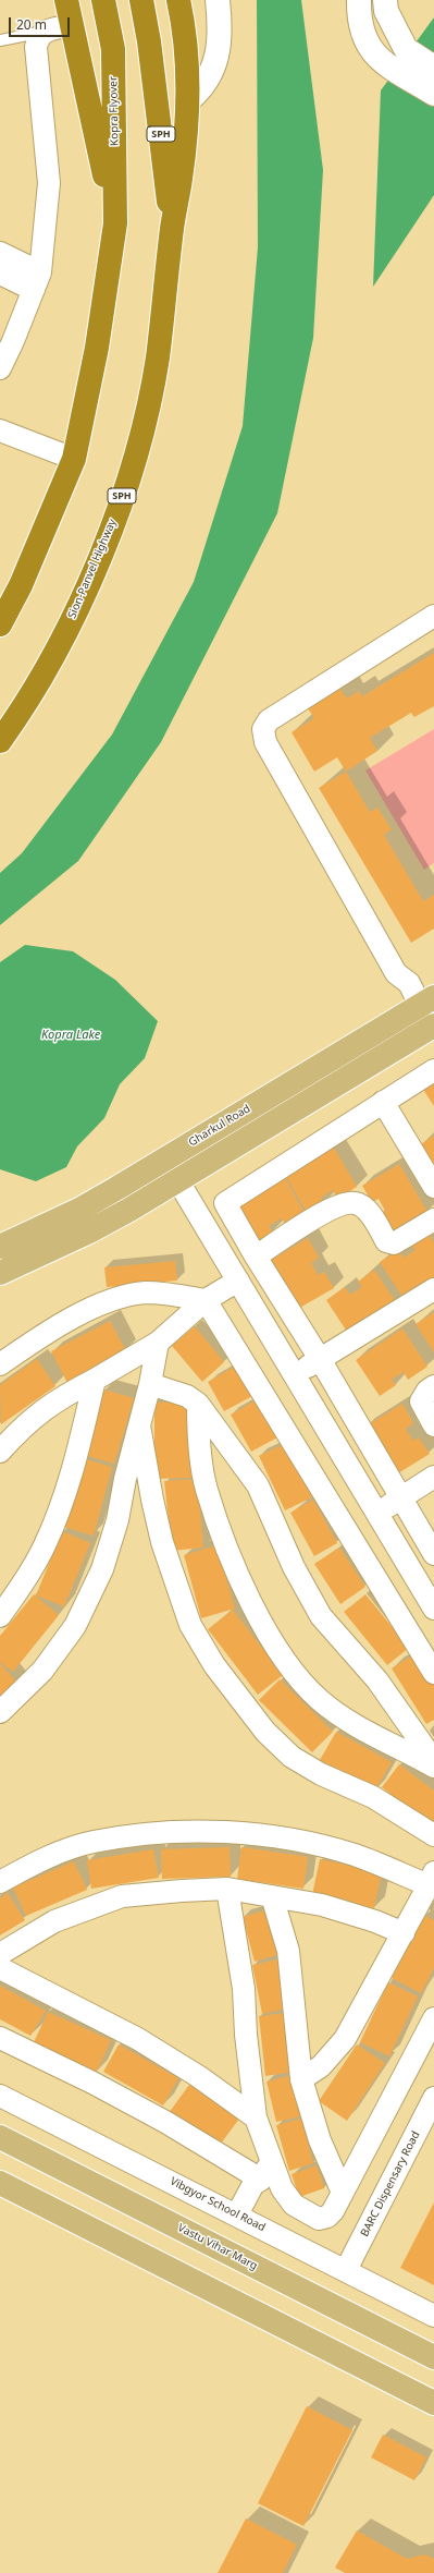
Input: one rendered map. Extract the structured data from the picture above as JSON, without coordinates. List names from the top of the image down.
{
  "streets": {
    "highway": ["Kopra Flyover", "SPH", "Sion-Panvel Highway"],
    "main road": ["Gharkul Road", "Vastu Vihar Marg"],
    "street": ["BARC Dispensary Road", "Vibgyor School Road"]
  },
  "crossings": [
    ["SPH", "Sion-Panvel Highway"],
    ["BARC Dispensary Road", "Vibgyor School Road"]
  ],
  "water": ["Kopra Lake"],
  "scale_bar": "20 m"
}
